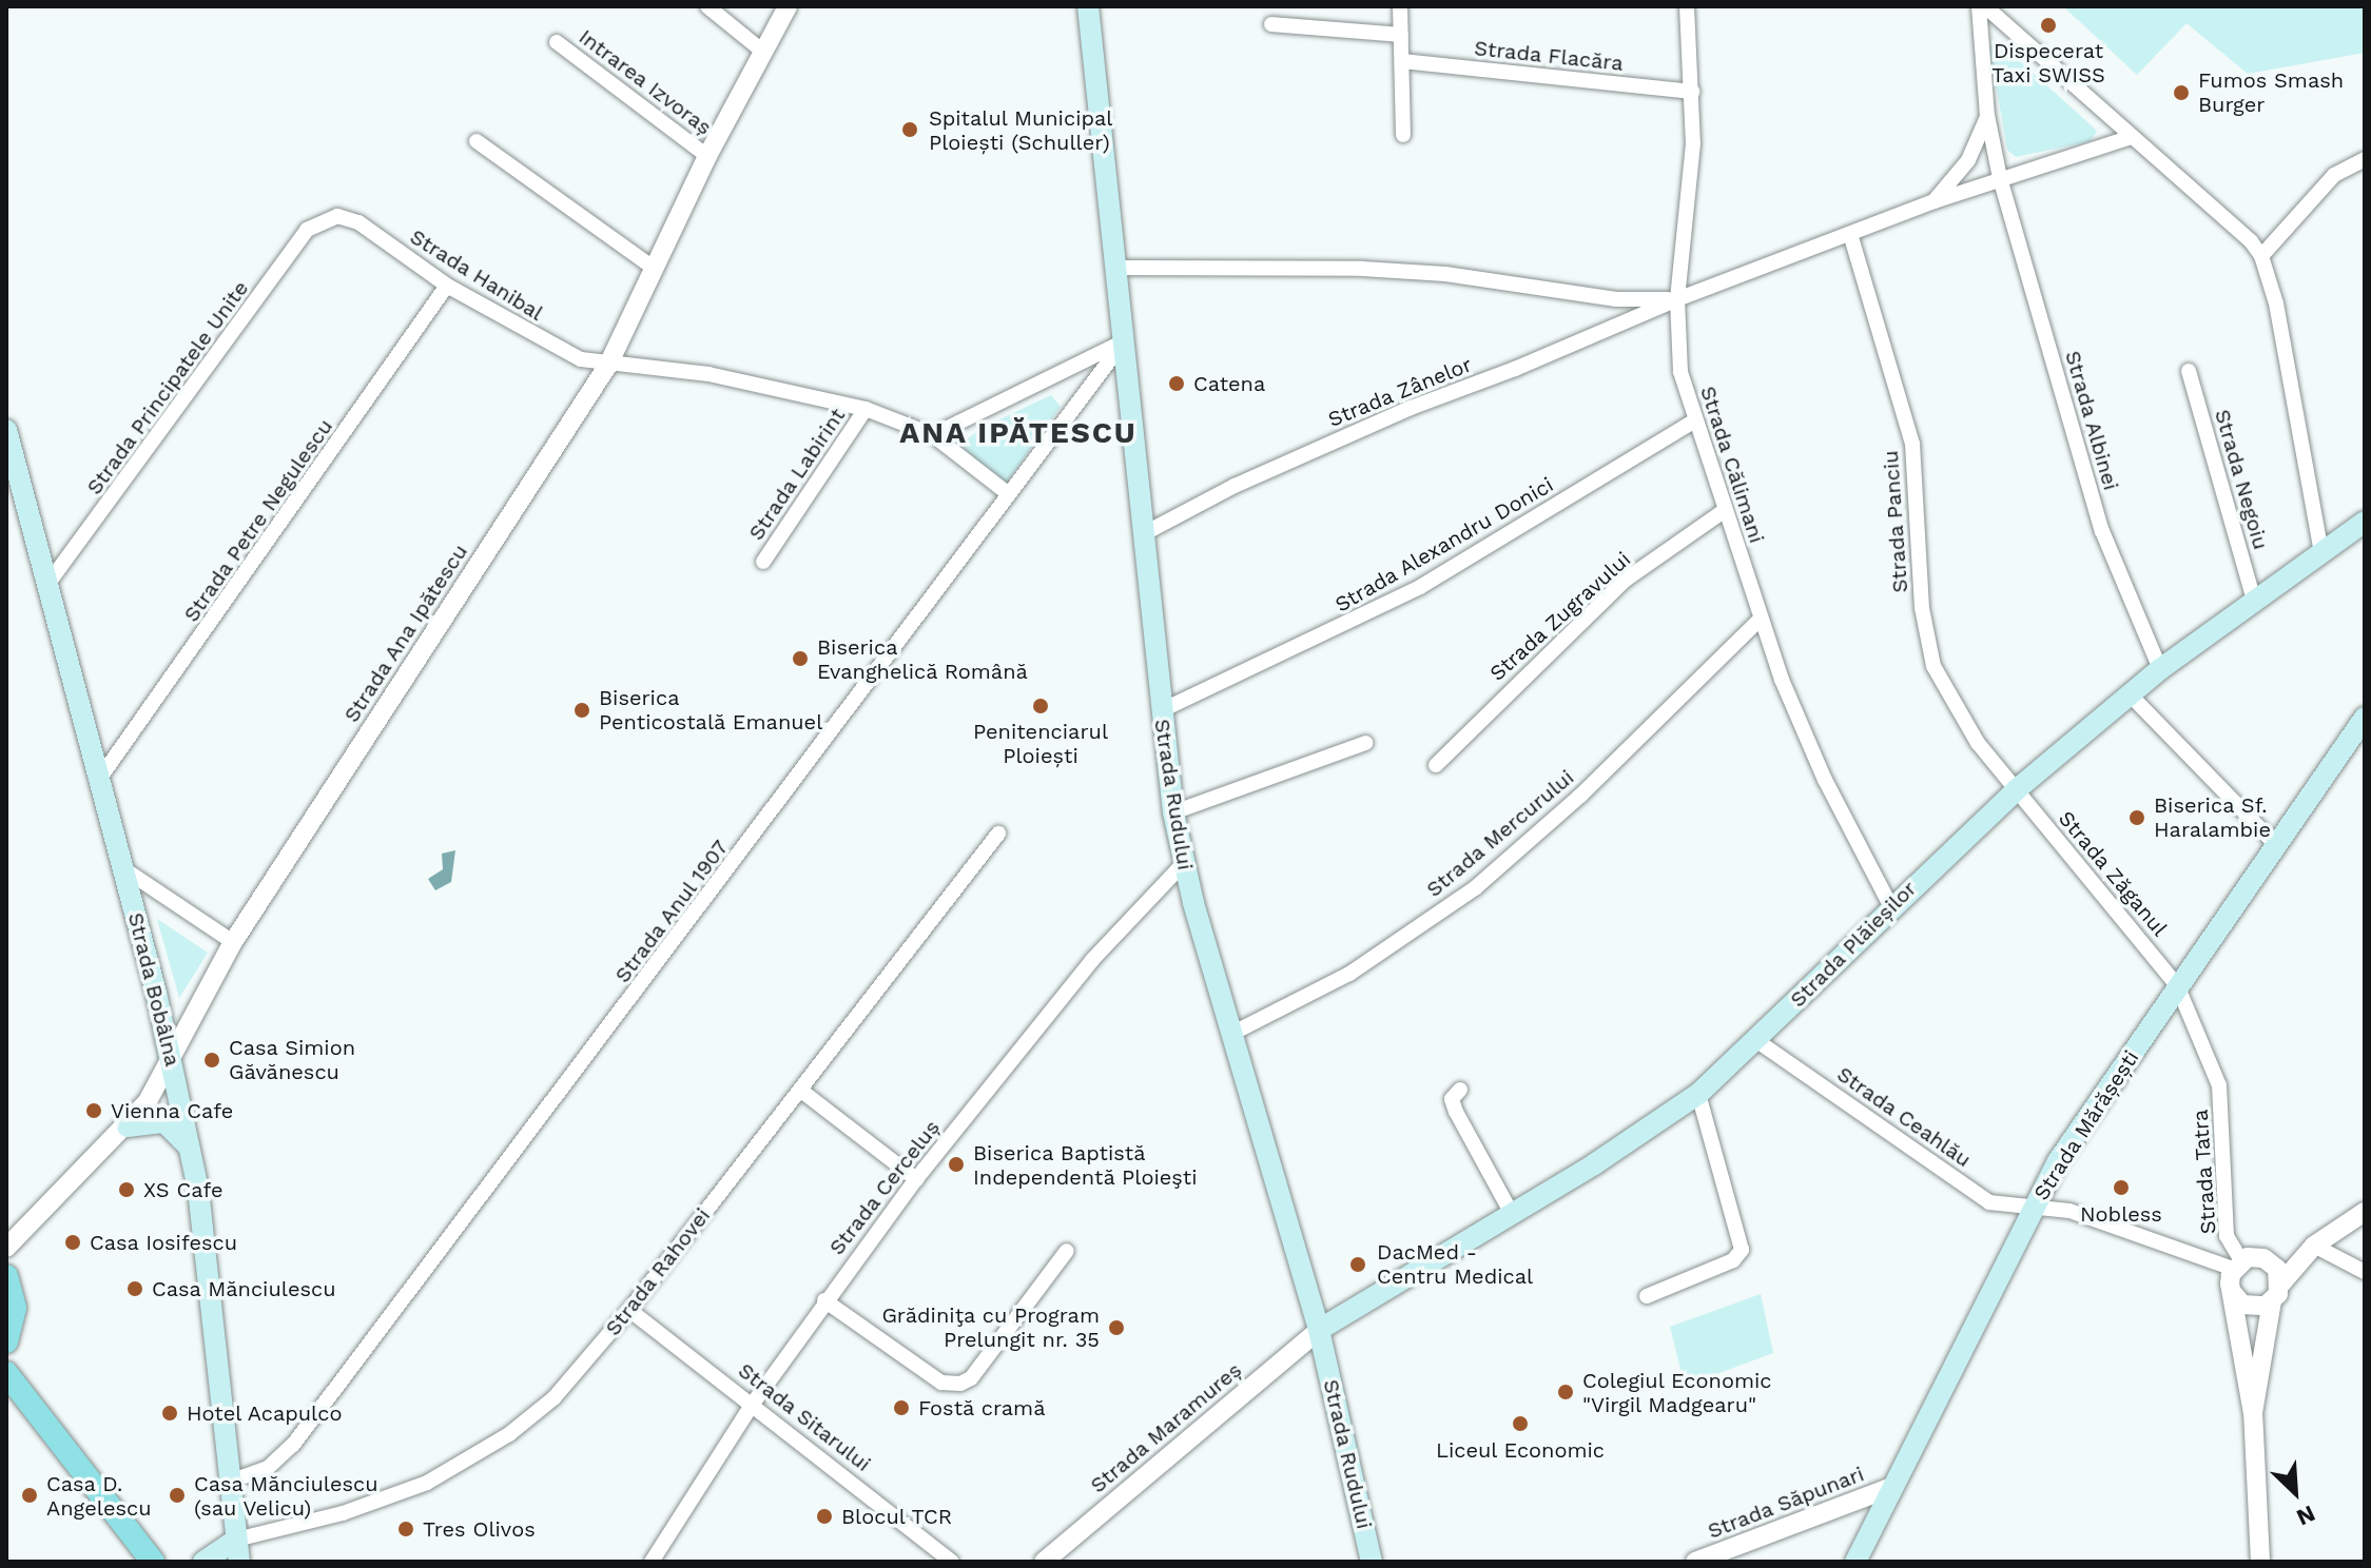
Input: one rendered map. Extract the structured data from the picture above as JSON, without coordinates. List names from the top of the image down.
{
  "streets": {
    "main road": [
      "Strada Rudului",
      "Strada Plăieșilor",
      "Strada Bobâlna",
      "Strada Mărășești",
      "Strada Rahovei"
    ],
    "street": [
      "Strada Flacăra",
      "Intrarea Izvoraș",
      "Strada Hanibal",
      "Strada Principatele Unite",
      "Strada Zânelor",
      "Strada Albinei",
      "Strada Călimani",
      "Strada Labirint",
      "Strada Negoiu",
      "Strada Petre Negulescu",
      "Strada Panciu",
      "Strada Alexandru Donici",
      "Strada Zugravului",
      "Strada Ana Ipătescu",
      "Strada Mercurului",
      "Strada Zăganul",
      "Strada Anul 1907",
      "Strada Ceahlău",
      "Strada Tatra",
      "Strada Cerceluș",
      "Strada Sitarului",
      "Strada Maramureș",
      "Strada Săpunari"
    ]
  },
  "crossings": [
    ["Strada Flacăra", "Strada Călimani"],
    ["Intrarea Izvoraș", "Strada Ana Ipătescu"],
    ["Strada Hanibal", "Strada Principatele Unite"],
    ["Strada Hanibal", "Strada Labirint"],
    ["Strada Hanibal", "Strada Petre Negulescu"],
    ["Strada Hanibal", "Strada Ana Ipătescu"],
    ["Strada Hanibal", "Strada Anul 1907"],
    ["Strada Principatele Unite", "Strada Bobâlna"],
    ["Strada Zânelor", "Strada Călimani"],
    ["Strada Zânelor", "Strada Rudului"],
    ["Strada Albinei", "Strada Plăieșilor"],
    ["Strada Călimani", "Strada Alexandru Donici"],
    ["Strada Călimani", "Strada Zugravului"],
    ["Strada Călimani", "Strada Mercurului"],
    ["Strada Călimani", "Strada Plăieșilor"],
    ["Strada Negoiu", "Strada Plăieșilor"],
    ["Strada Petre Negulescu", "Strada Bobâlna"],
    ["Strada Panciu", "Strada Zăganul"],
    ["Strada Panciu", "Strada Plăieșilor"],
    ["Strada Alexandru Donici", "Strada Rudului"],
    ["Strada Ana Ipătescu", "Strada Bobâlna"],
    ["Strada Rudului", "Strada Mercurului"],
    ["Strada Rudului", "Strada Anul 1907"],
    ["Strada Rudului", "Strada Plăieșilor"],
    ["Strada Rudului", "Strada Cerceluș"],
    ["Strada Rudului", "Strada Maramureș"],
    ["Strada Zăganul", "Strada Plăieșilor"],
    ["Strada Zăganul", "Strada Mărășești"],
    ["Strada Zăganul", "Strada Tatra"],
    ["Strada Anul 1907", "Strada Bobâlna"],
    ["Strada Plăieșilor", "Strada Ceahlău"],
    ["Strada Plăieșilor", "Strada Maramureș"],
    ["Strada Bobâlna", "Strada Rahovei"],
    ["Strada Ceahlău", "Strada Mărășești"],
    ["Strada Ceahlău", "Strada Tatra"],
    ["Strada Mărășești", "Strada Tatra"],
    ["Strada Mărășești", "Strada Săpunari"],
    ["Strada Cerceluș", "Strada Sitarului"],
    ["Strada Rahovei", "Strada Sitarului"]
  ],
  "districts": ["ANA IPĂTESCU"],
  "places": [
    "Dispecerat Taxi SWISS",
    "Fumos Smash Burger",
    "Spitalul Municipal Ploiești (Schuller)",
    "Catena",
    "Biserica Evanghelică Română",
    "Penitenciarul Ploiești",
    "Biserica Penticostală Emanuel",
    "Biserica Sf. Haralambie",
    "Casa Simion Găvănescu",
    "Vienna Cafe",
    "Biserica Baptistă Independentă Ploieşti",
    "Nobless",
    "XS Cafe",
    "Casa Iosifescu",
    "DacMed - Centru Medical",
    "Casa Mănciulescu",
    "Grădiniţa cu Program Prelungit nr. 35",
    "Colegiul Economic \"Virgil Madgearu\"",
    "Fostă cramă",
    "Hotel Acapulco",
    "Liceul Economic",
    "Casa D. Angelescu",
    "Casa Mănciulescu (sau Velicu)",
    "Blocul TCR",
    "Tres Olivos"
  ],
  "north": "bottom right"
}
